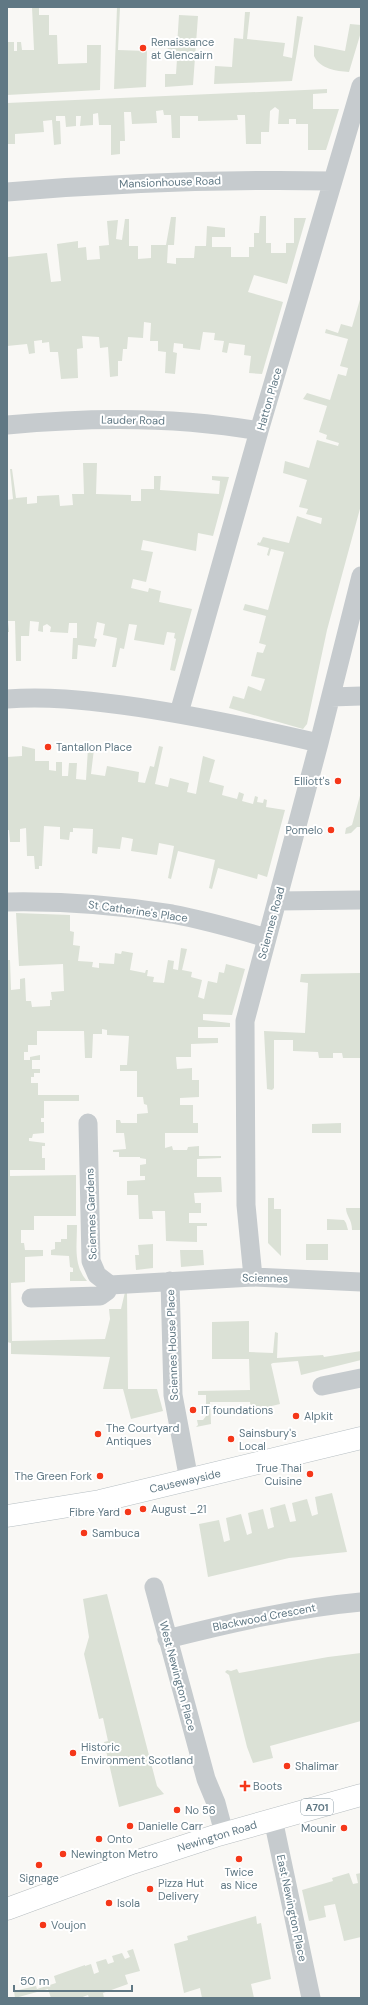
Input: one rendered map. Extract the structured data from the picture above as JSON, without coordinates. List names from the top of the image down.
{
  "streets": {
    "main road": ["Causewayside", "A701", "Newington Road"],
    "street": [
      "Mansionhouse Road",
      "Hatton Place",
      "Lauder Road",
      "St Catherine's Place",
      "Sciennes Road",
      "Sciennes Gardens",
      "Sciennes",
      "Sciennes House Place",
      "Blackwood Crescent",
      "West Newington Place",
      "East Newington Place"
    ]
  },
  "crossings": [
    ["Mansionhouse Road", "Hatton Place"],
    ["Hatton Place", "Lauder Road"],
    ["St Catherine's Place", "Sciennes Road"],
    ["Sciennes Road", "Sciennes"],
    ["Sciennes", "Sciennes House Place"],
    ["Sciennes House Place", "Causewayside"],
    ["Blackwood Crescent", "West Newington Place"],
    ["West Newington Place", "Newington Road"],
    ["Newington Road", "East Newington Place"]
  ],
  "places": {
    "other": [
      "Renaissance at Glencairn",
      "Tantallon Place",
      "Elliott's",
      "Pomelo",
      "IT foundations",
      "Alpkit",
      "The Courtyard Antiques",
      "Sainsbury's Local",
      "True Thai Cuisine",
      "The Green Fork",
      "August _21",
      "Fibre Yard",
      "Sambuca",
      "Historic Environment Scotland",
      "Shalimar",
      "No 56",
      "Danielle Carr",
      "Mounir",
      "Onto",
      "Newington Metro",
      "Twice as Nice",
      "Signage",
      "Pizza Hut Delivery",
      "Isola",
      "Voujon"
    ],
    "health": ["Boots"]
  },
  "scale_bar": "50 m"
}
